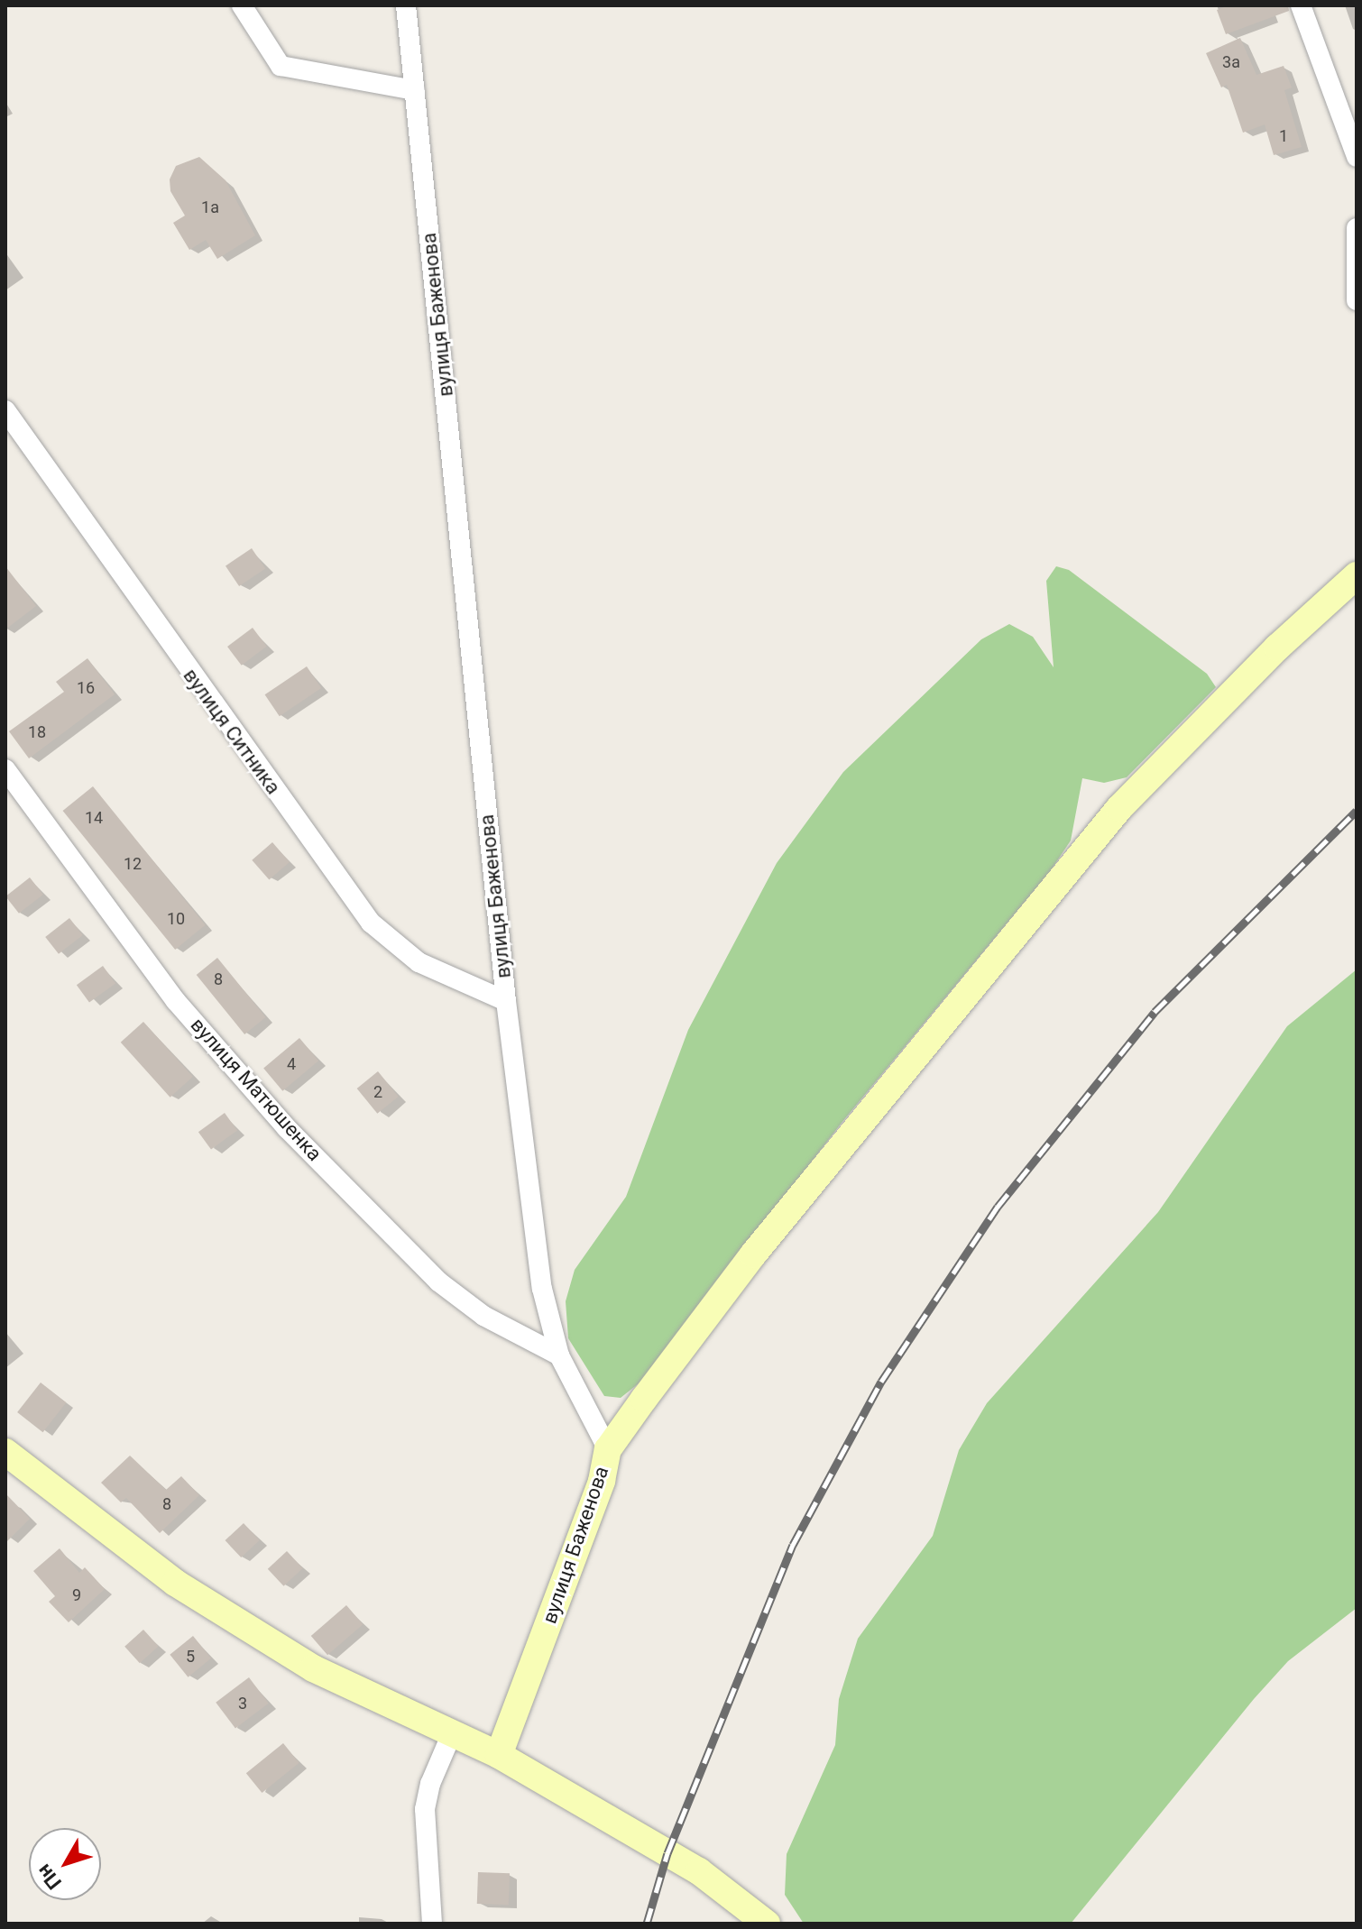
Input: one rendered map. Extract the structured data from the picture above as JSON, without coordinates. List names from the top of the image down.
{
  "streets": {
    "street": ["вулиця Баженова", "вулиця Ситника", "вулиця Матюшенка"]
  },
  "crossings": [
    ["вулиця Баженова", "вулиця Ситника"],
    ["вулиця Баженова", "вулиця Матюшенка"]
  ],
  "house_numbers": [
    "3а",
    "1",
    "1а",
    "16",
    "18",
    "14",
    "12",
    "10",
    "8",
    "4",
    "2",
    "8",
    "9",
    "5",
    "3"
  ],
  "north": "bottom left"
}
